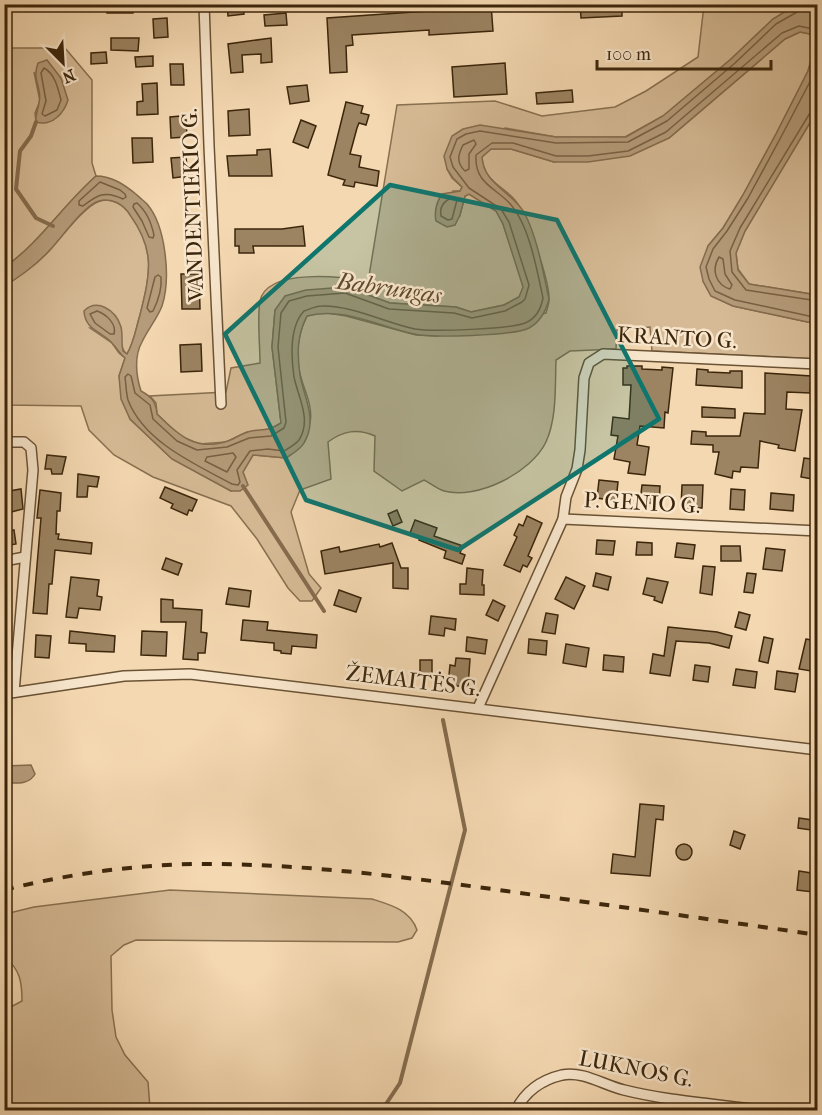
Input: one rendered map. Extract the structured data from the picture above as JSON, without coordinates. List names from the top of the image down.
{
  "streets": {
    "street": [
      "VANDENTIEKIO G.",
      "KRANTO G.",
      "P. GENIO G.",
      "ŽEMAITĖS G.",
      "LUKNOS G."
    ]
  },
  "crossings": [
    ["KRANTO G.", "P. GENIO G."],
    ["P. GENIO G.", "ŽEMAITĖS G."]
  ],
  "water": ["Babrungas"],
  "scale_bar": "100 m",
  "north": "bottom right"
}
